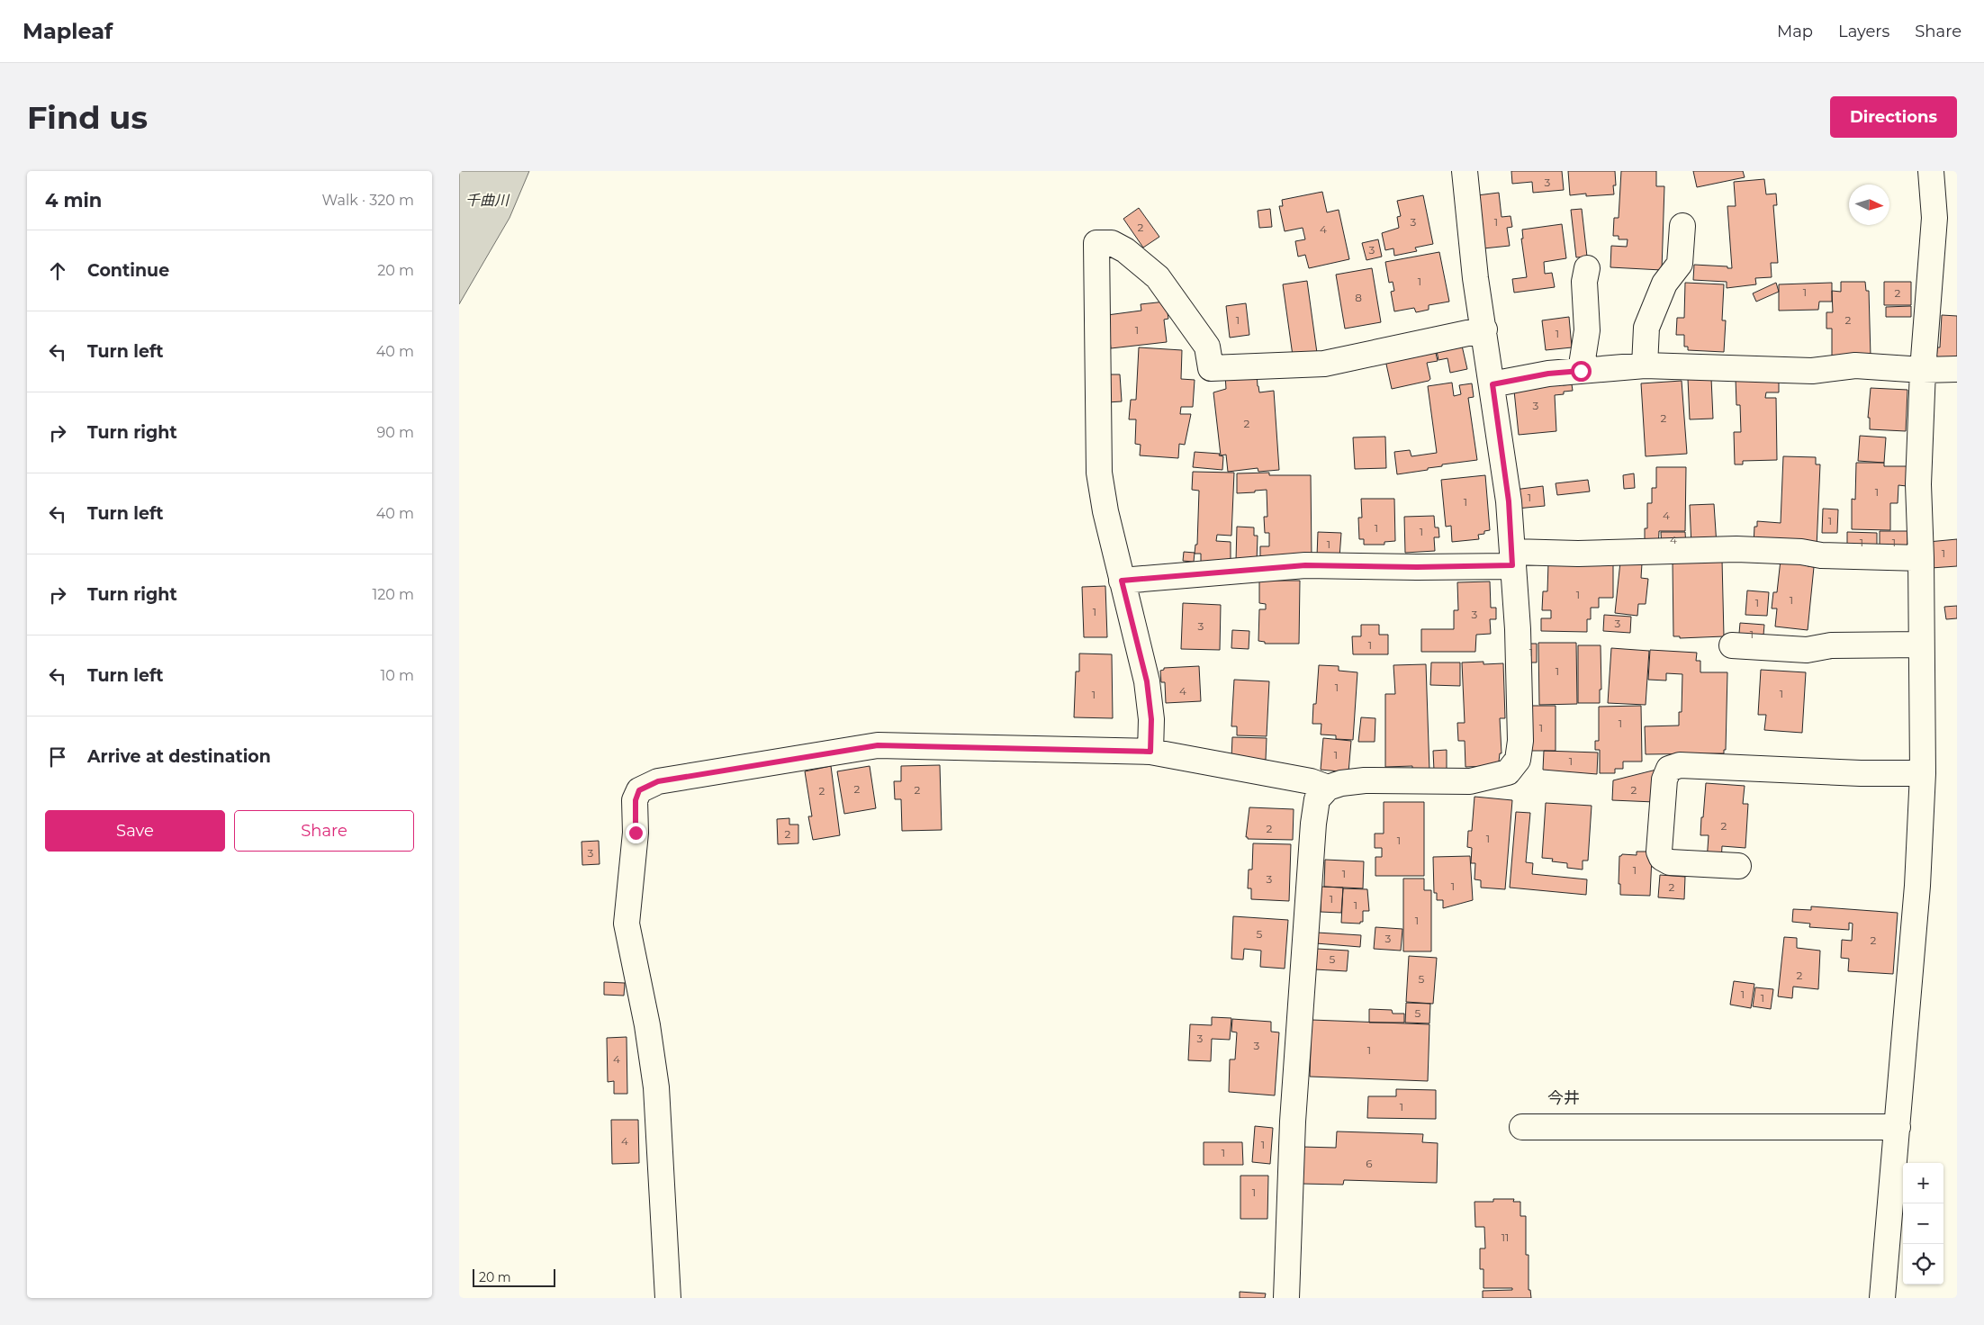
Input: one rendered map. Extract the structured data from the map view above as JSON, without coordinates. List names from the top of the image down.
{
  "districts": ["今井"],
  "water": ["千曲川"],
  "house_numbers": [
    "3",
    "3",
    "1",
    "2",
    "4",
    "3",
    "1",
    "1",
    "2",
    "8",
    "1",
    "2",
    "1",
    "1",
    "3",
    "2",
    "2",
    "1",
    "1",
    "1",
    "4",
    "1",
    "1",
    "1",
    "4",
    "1",
    "1",
    "1",
    "1",
    "1",
    "1",
    "1",
    "1",
    "3",
    "3",
    "3",
    "1",
    "1",
    "1",
    "1",
    "1",
    "4",
    "1",
    "1",
    "1",
    "1",
    "1",
    "1",
    "2",
    "2",
    "2",
    "2",
    "2",
    "2",
    "2",
    "1",
    "1",
    "3",
    "1",
    "1",
    "3",
    "1",
    "2",
    "1",
    "1",
    "1",
    "5",
    "3",
    "2",
    "5",
    "2",
    "5",
    "1",
    "1",
    "5",
    "3",
    "3",
    "1",
    "4",
    "1",
    "4",
    "1",
    "1",
    "6",
    "1",
    "11"
  ],
  "scale_bar": "20 m",
  "north": "right",
  "page": {
    "header": "Mapleaf",
    "nav": ["Map", "Layers", "Share"],
    "buttons": [
      "Directions",
      ["Save", "Share"]
    ],
    "title": "Find us",
    "heading": ["4 min", "Walk · 320 m"],
    "list": [
      ["Continue", "20 m"],
      ["Turn left", "40 m"],
      ["Turn right", "90 m"],
      ["Turn left", "40 m"],
      ["Turn right", "120 m"],
      ["Turn left", "10 m"],
      "Arrive at destination"
    ],
    "map_buttons": ["+", "−"],
    "scale": "20 m"
  }
}
